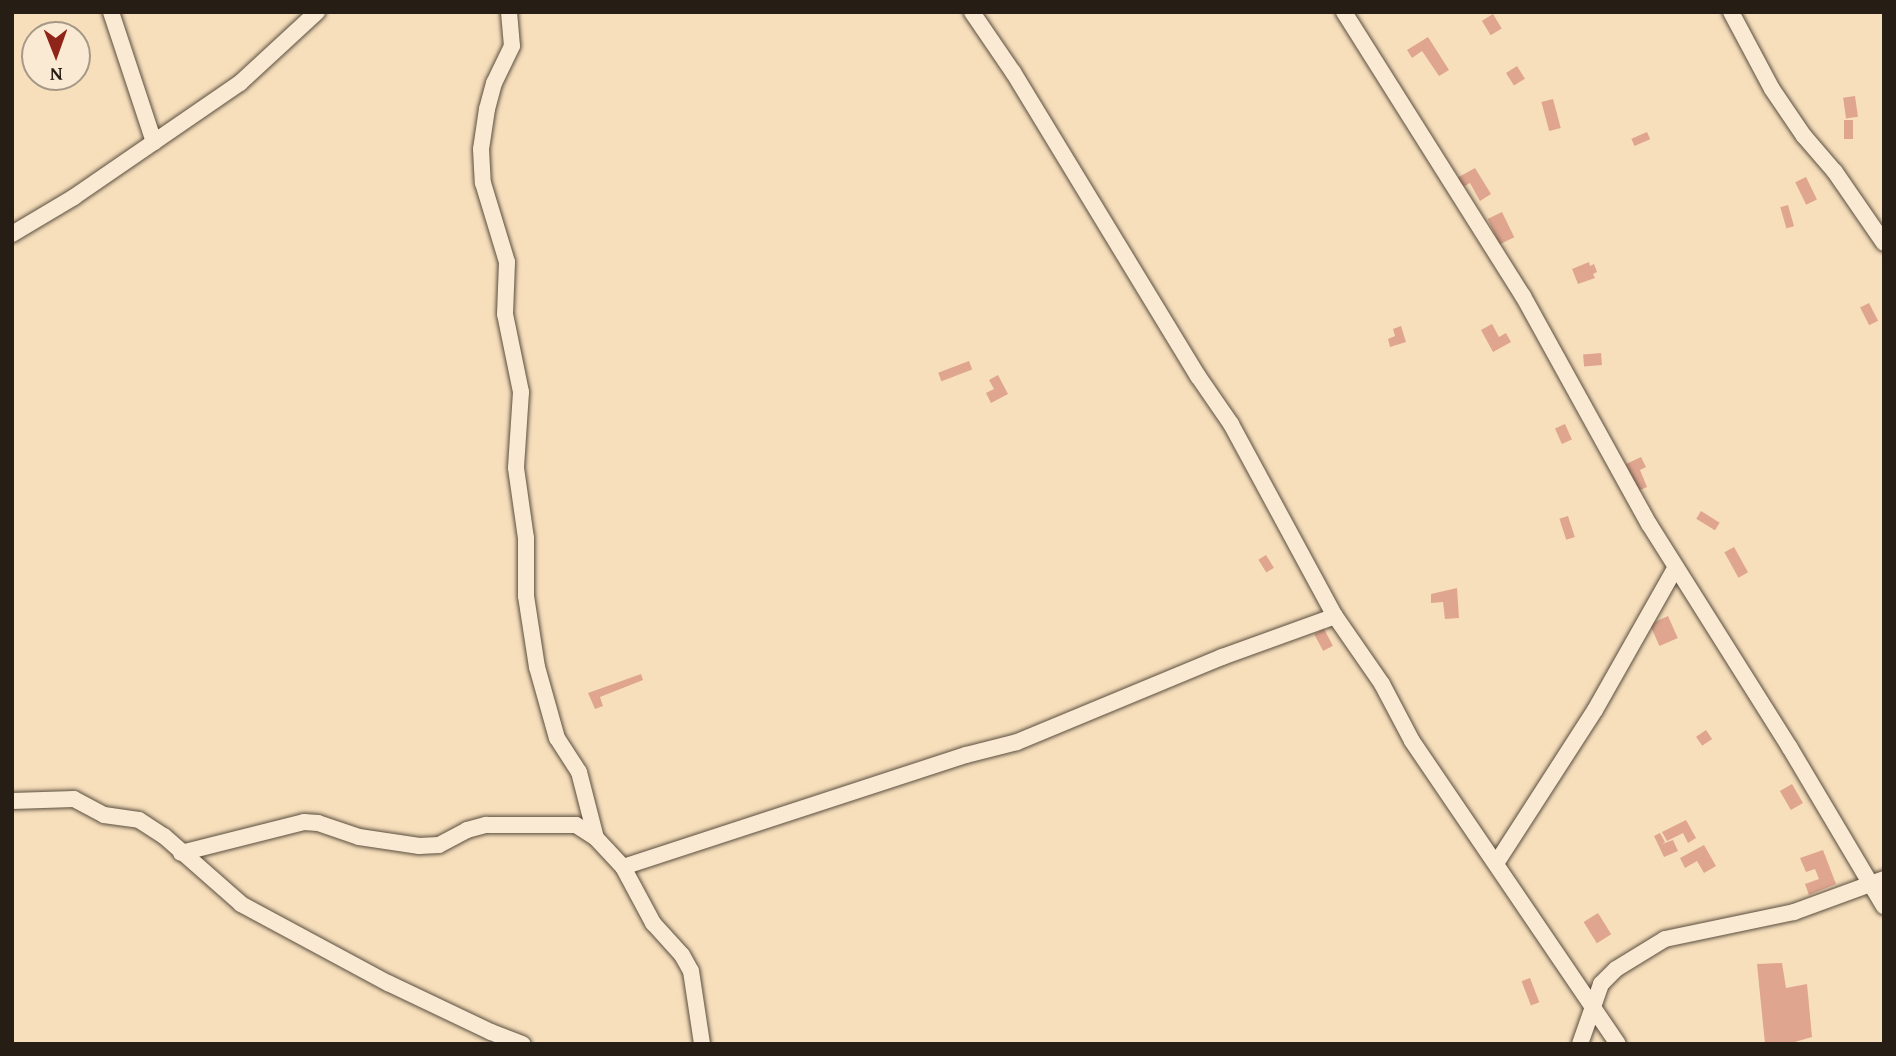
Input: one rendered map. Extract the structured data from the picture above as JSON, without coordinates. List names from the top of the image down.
{
  "north": "bottom"
}
